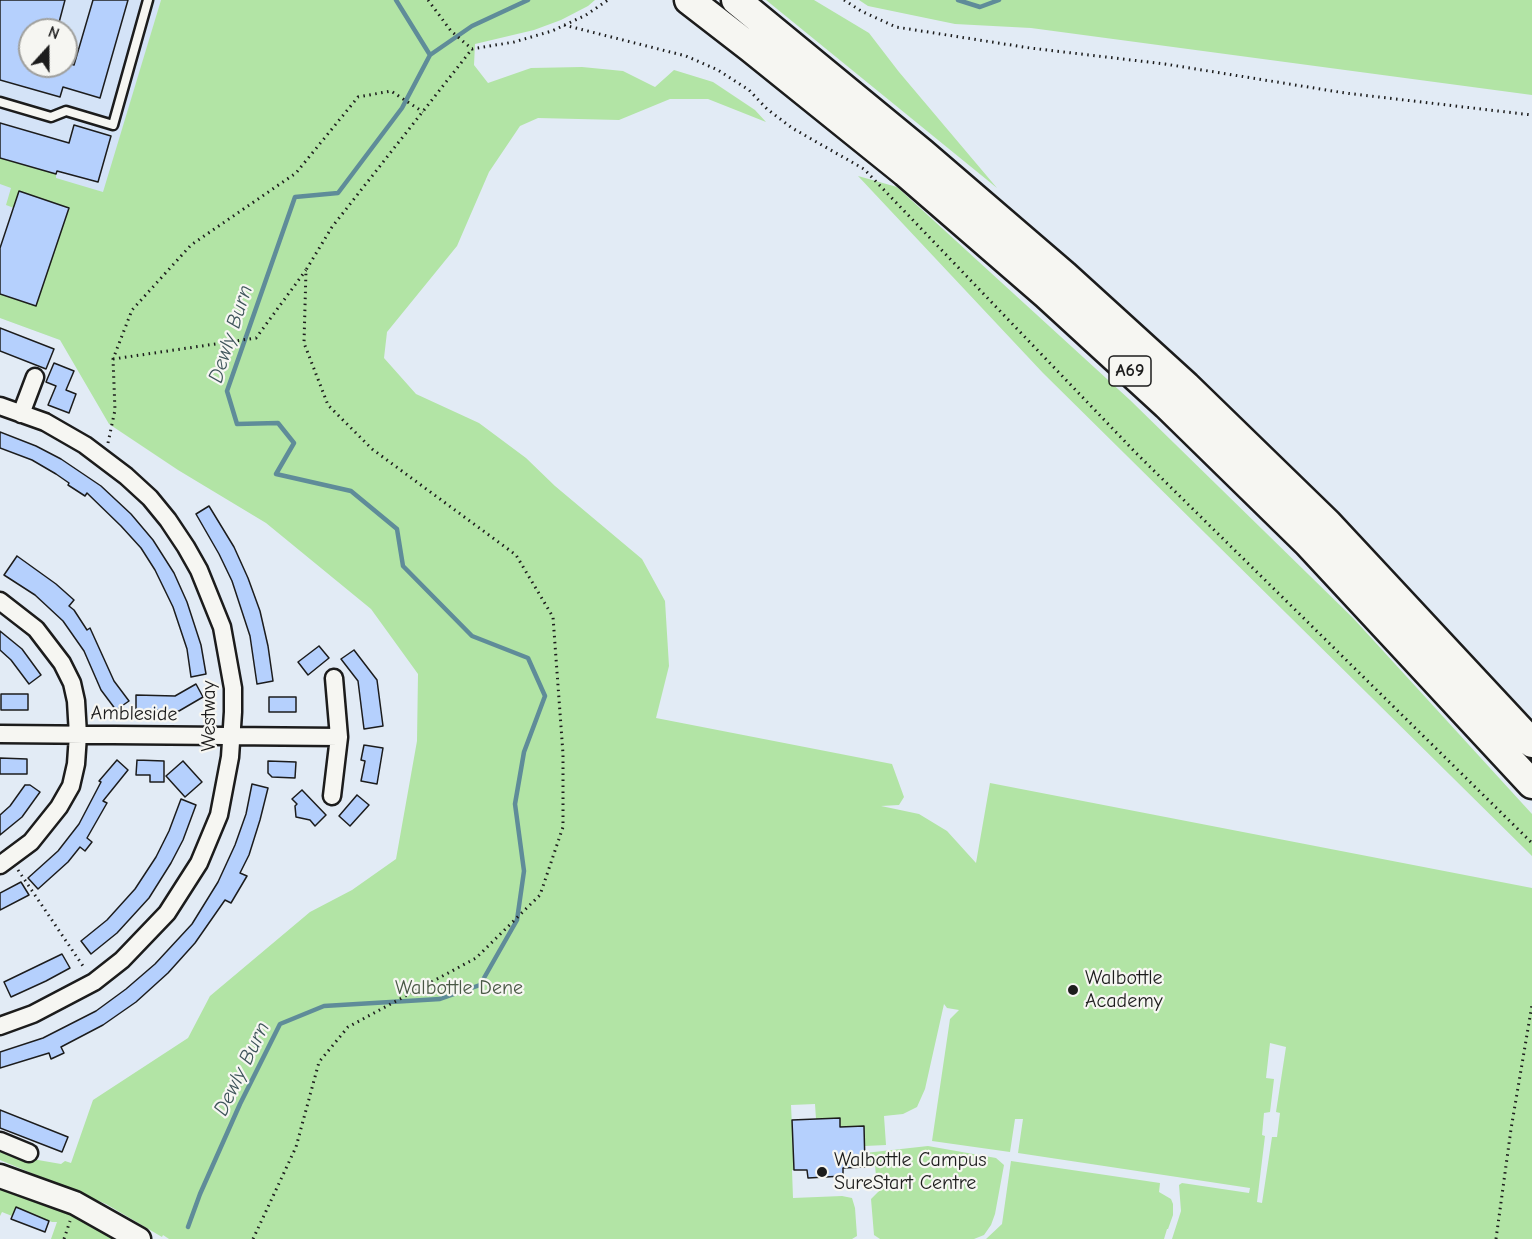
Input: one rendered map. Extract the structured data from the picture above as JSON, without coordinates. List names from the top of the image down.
{
  "streets": {
    "highway": ["A69"],
    "street": ["Ambleside", "Westway"]
  },
  "crossings": [
    ["Ambleside", "Westway"]
  ],
  "water": ["Dewly Burn"],
  "parks": ["Walbottle Dene"],
  "places": ["Walbottle Academy", "Walbottle Campus SureStart Centre"],
  "north": "top"
}
